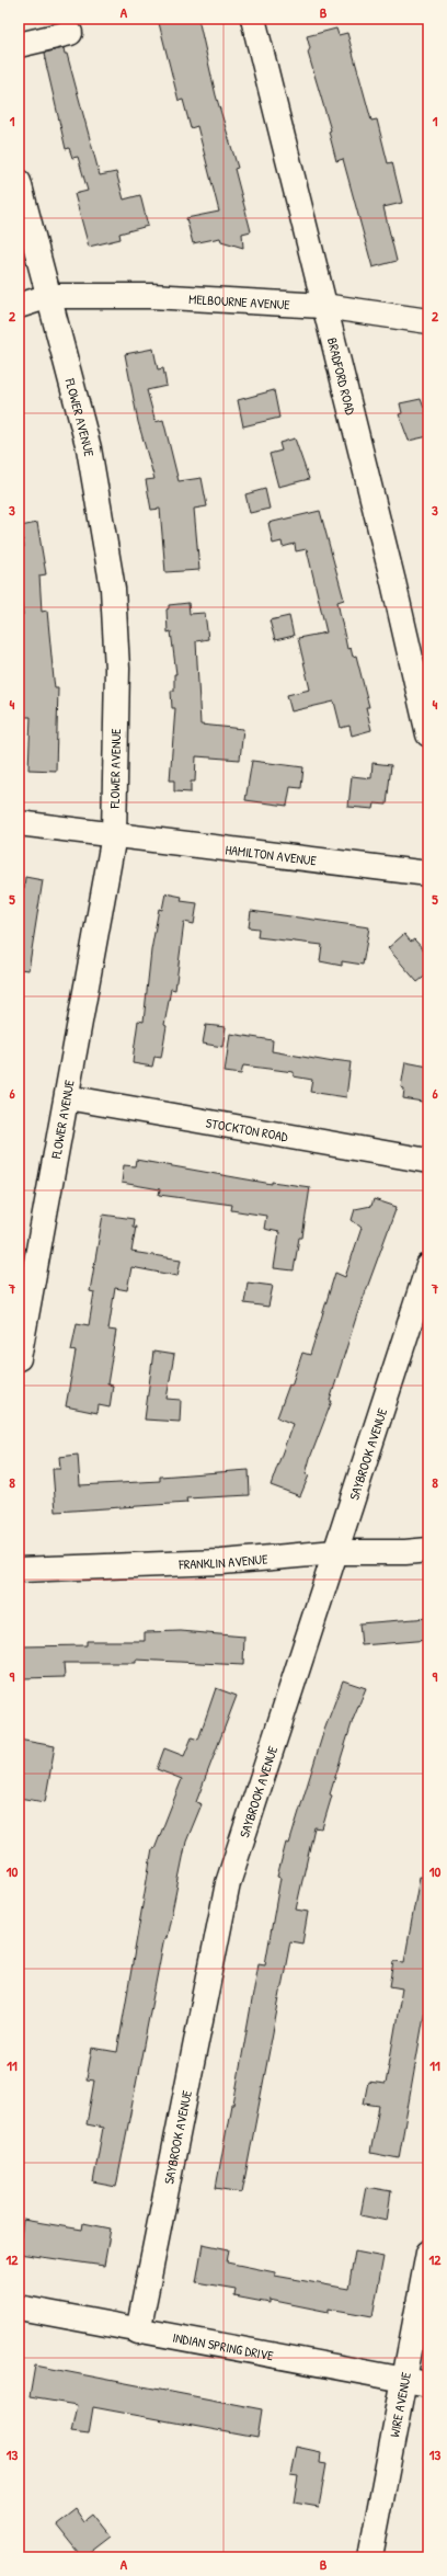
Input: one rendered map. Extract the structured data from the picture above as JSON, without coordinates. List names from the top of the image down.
{
  "streets": {
    "street": [
      "MELBOURNE AVENUE",
      "BRADFORD ROAD",
      "FLOWER AVENUE",
      "HAMILTON AVENUE",
      "STOCKTON ROAD",
      "SAYBROOK AVENUE",
      "FRANKLIN AVENUE",
      "INDIAN SPRING DRIVE",
      "WIRE AVENUE"
    ]
  },
  "crossings": [
    ["MELBOURNE AVENUE", "BRADFORD ROAD"],
    ["MELBOURNE AVENUE", "FLOWER AVENUE"],
    ["FLOWER AVENUE", "HAMILTON AVENUE"],
    ["FLOWER AVENUE", "STOCKTON ROAD"],
    ["SAYBROOK AVENUE", "FRANKLIN AVENUE"],
    ["SAYBROOK AVENUE", "INDIAN SPRING DRIVE"],
    ["INDIAN SPRING DRIVE", "WIRE AVENUE"]
  ],
  "grid": {
    "columns": ["A", "B"],
    "rows": [
      "1",
      "2",
      "3",
      "4",
      "5",
      "6",
      "7",
      "8",
      "9",
      "10",
      "11",
      "12",
      "13"
    ]
  }
}
